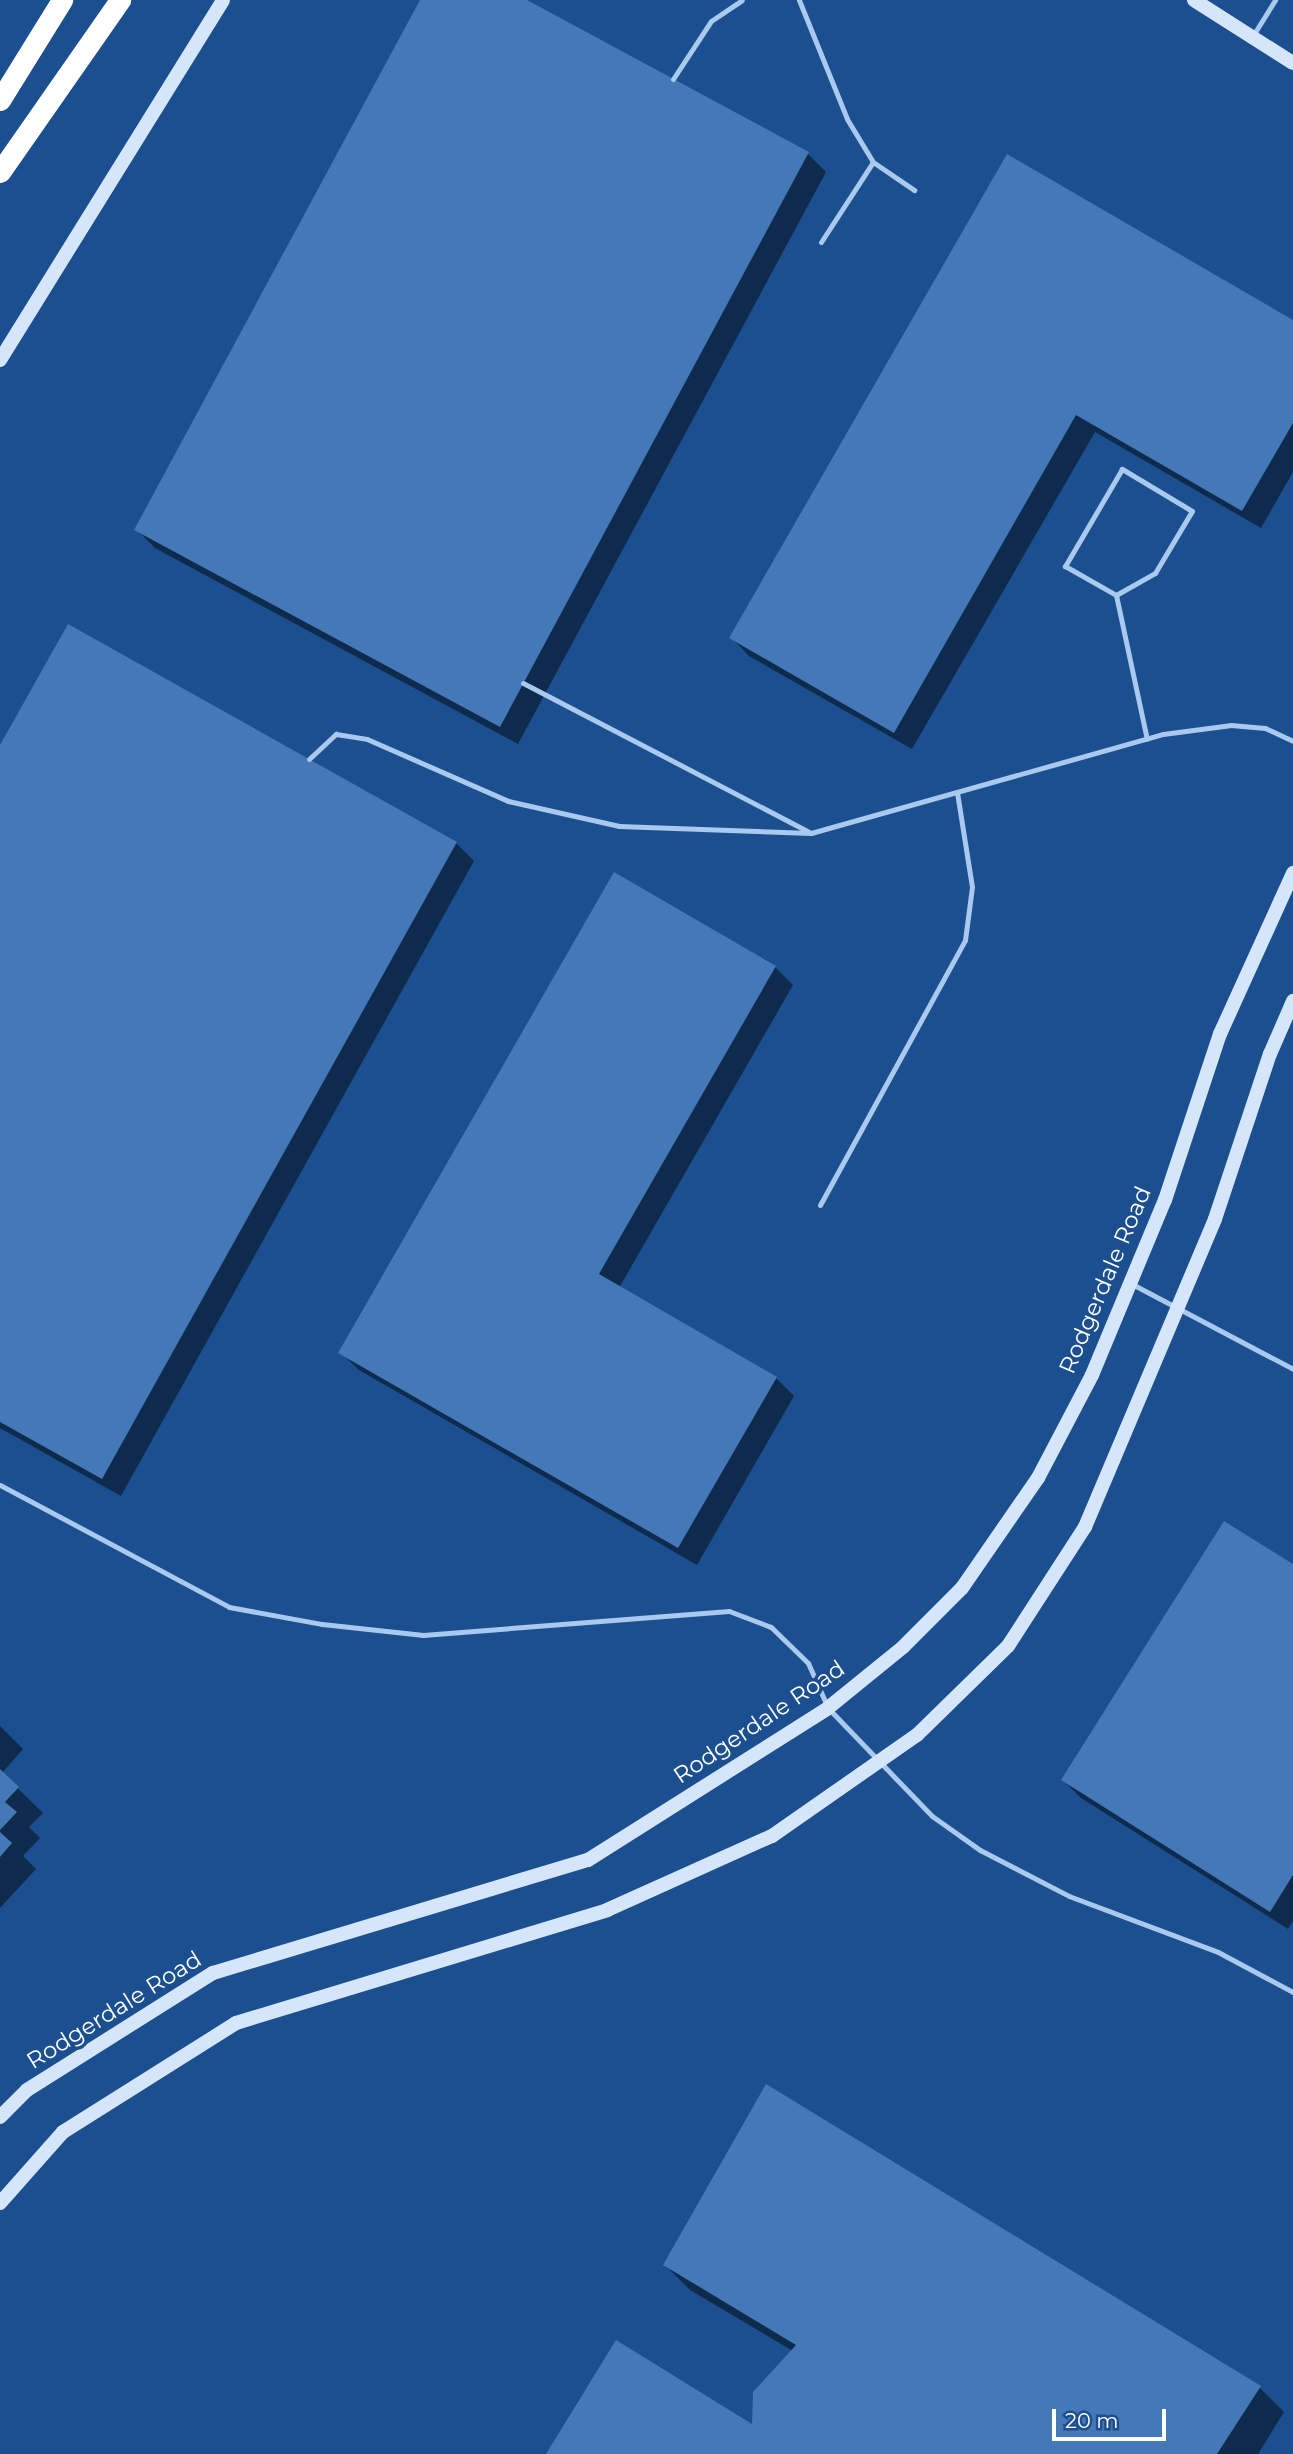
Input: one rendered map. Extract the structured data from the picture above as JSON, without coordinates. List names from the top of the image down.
{
  "streets": {
    "street": ["Rodgerdale Road"]
  },
  "scale_bar": "20 m"
}
